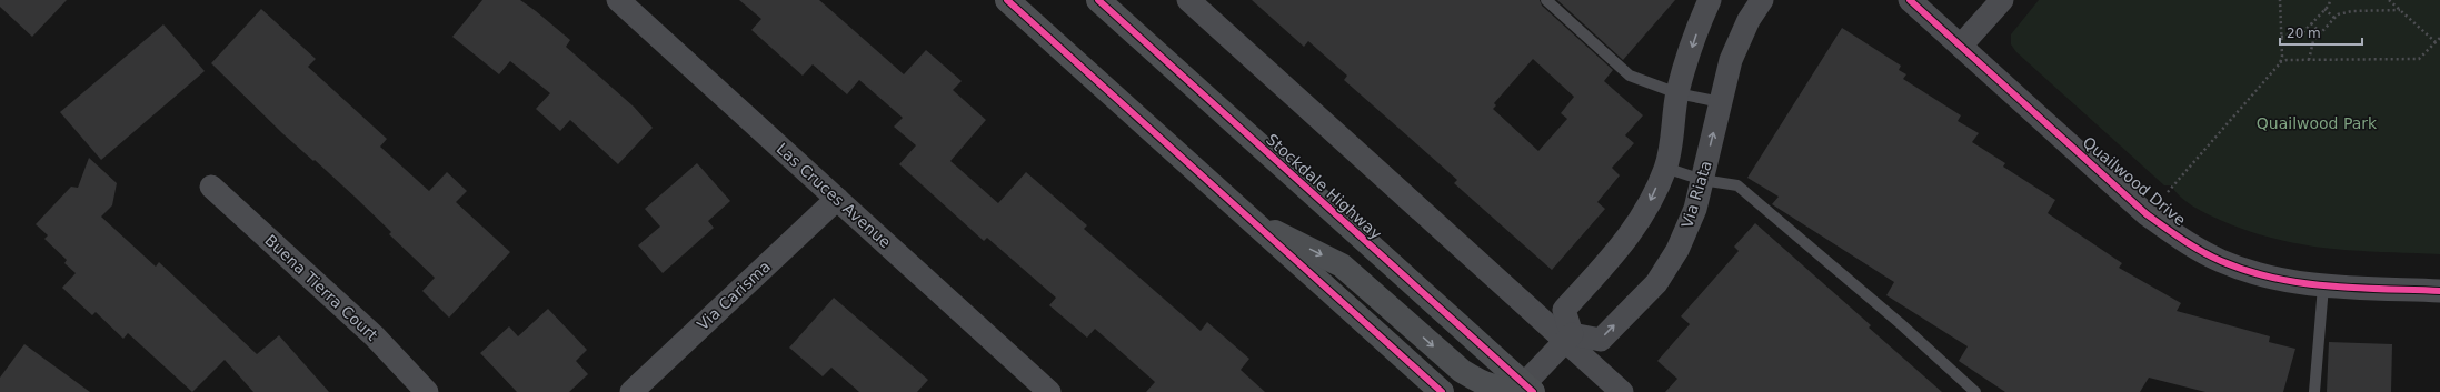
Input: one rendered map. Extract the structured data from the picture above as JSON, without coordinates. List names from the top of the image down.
{
  "streets": {
    "main road": ["Stockdale Highway"],
    "street": [
      "Quailwood Drive",
      "Via Riata",
      "Las Cruces Avenue",
      "Buena Tierra Court",
      "Via Carisma"
    ]
  },
  "crossings": [
    ["Las Cruces Avenue", "Via Carisma"]
  ],
  "parks": ["Quailwood Park"],
  "scale_bar": "20 m"
}
